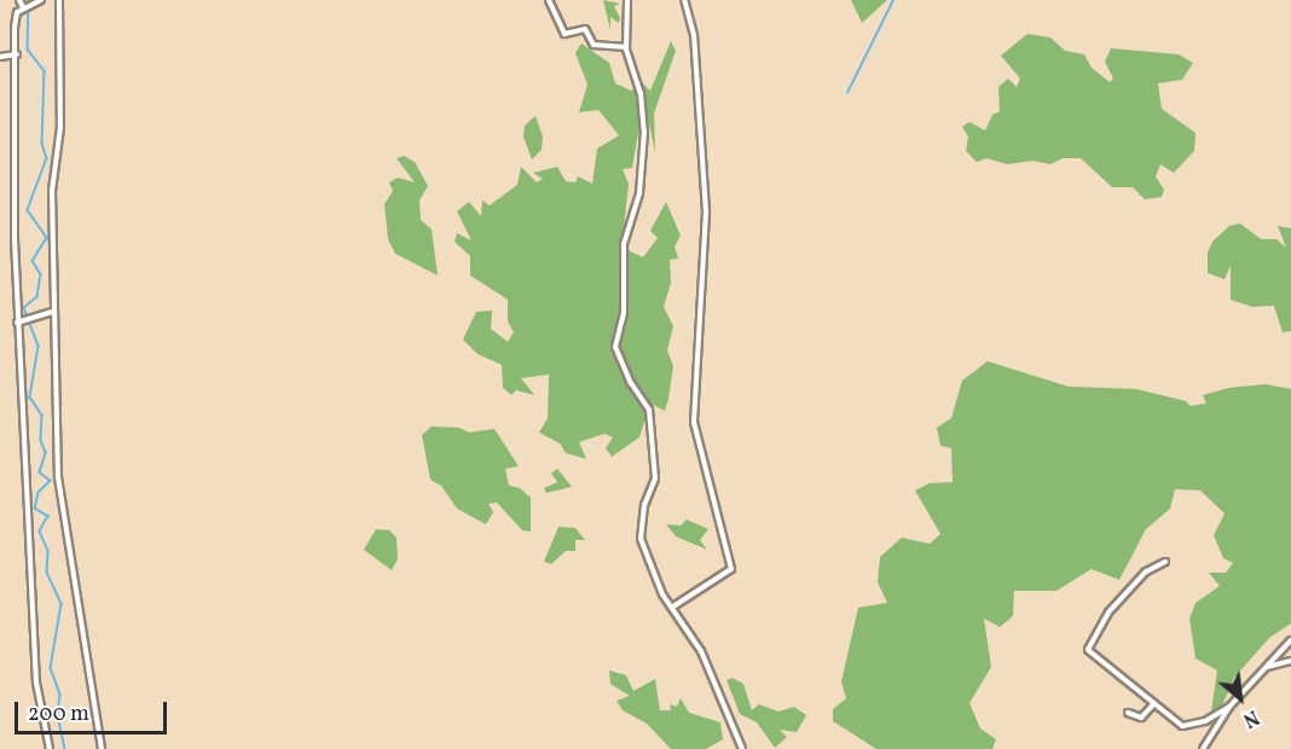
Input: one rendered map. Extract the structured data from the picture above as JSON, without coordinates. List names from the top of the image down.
{
  "scale_bar": "200 m",
  "north": "bottom right"
}
